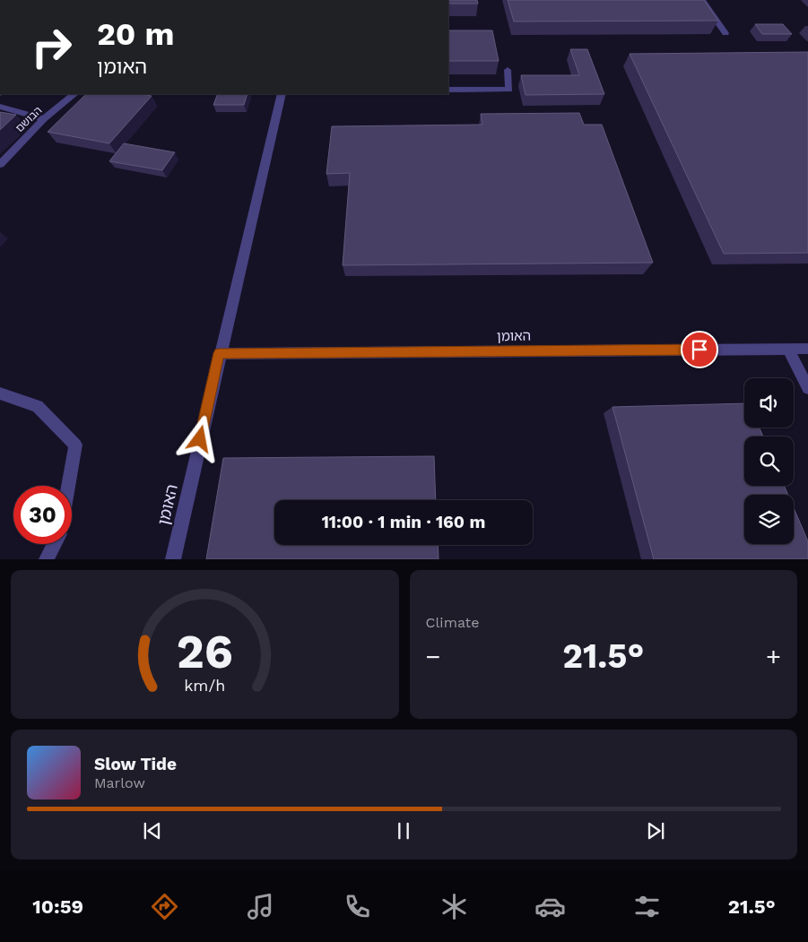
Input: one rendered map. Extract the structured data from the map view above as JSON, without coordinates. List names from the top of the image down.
{
  "streets": {
    "street": ["הבושם", "האומן"]
  },
  "page": {
    "turn": ["20 m", "האומן"],
    "limit": "30",
    "trip": "11:00 · 1 min · 160 m",
    "tile": "Climate",
    "heat": ["−", "21.5°", "+"],
    "song": ["Slow Tide", "Marlow"],
    "tabs": ["10:59", "21.5°"],
    "gauge": ["26", "km/h"]
  }
}
